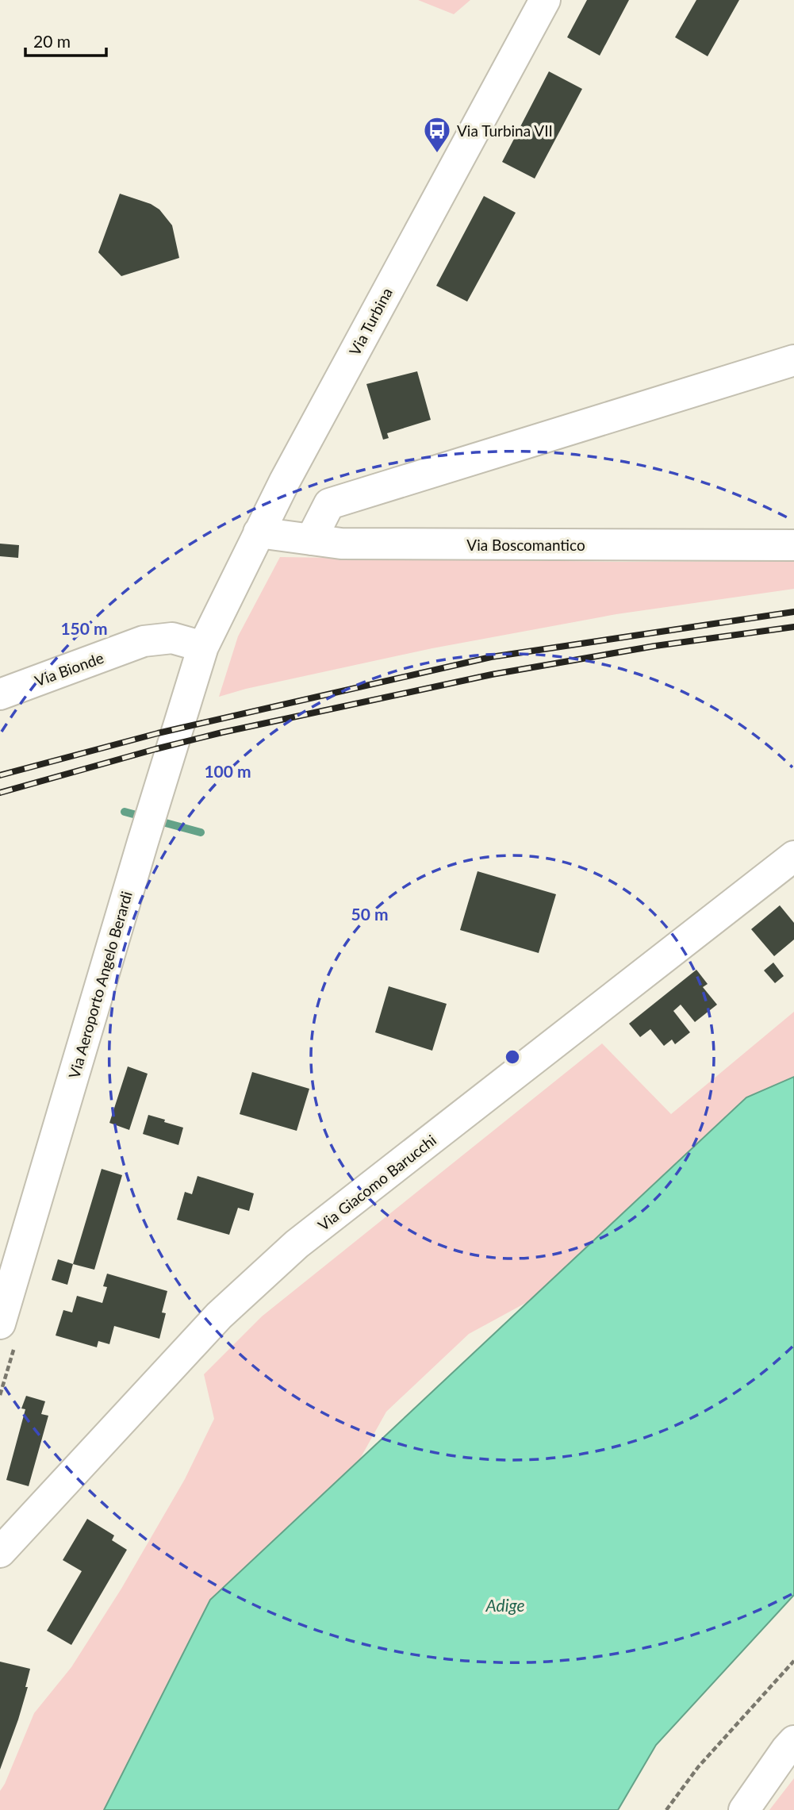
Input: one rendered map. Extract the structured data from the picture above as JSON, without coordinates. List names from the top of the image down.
{
  "streets": {
    "street": [
      "Via Turbina",
      "Via Boscomantico",
      "Via Bionde",
      "Via Aeroporto Angelo Berardi",
      "Via Giacomo Barucchi"
    ]
  },
  "crossings": [
    ["Via Turbina", "Via Boscomantico"],
    ["Via Turbina", "Via Bionde"],
    ["Via Turbina", "Via Aeroporto Angelo Berardi"],
    ["Via Bionde", "Via Aeroporto Angelo Berardi"]
  ],
  "water": ["Adige"],
  "places": {
    "bus stop": ["Via Turbina VII"]
  },
  "scale_bar": "20 m",
  "rings": ["150 m", "100 m", "50 m"]
}
